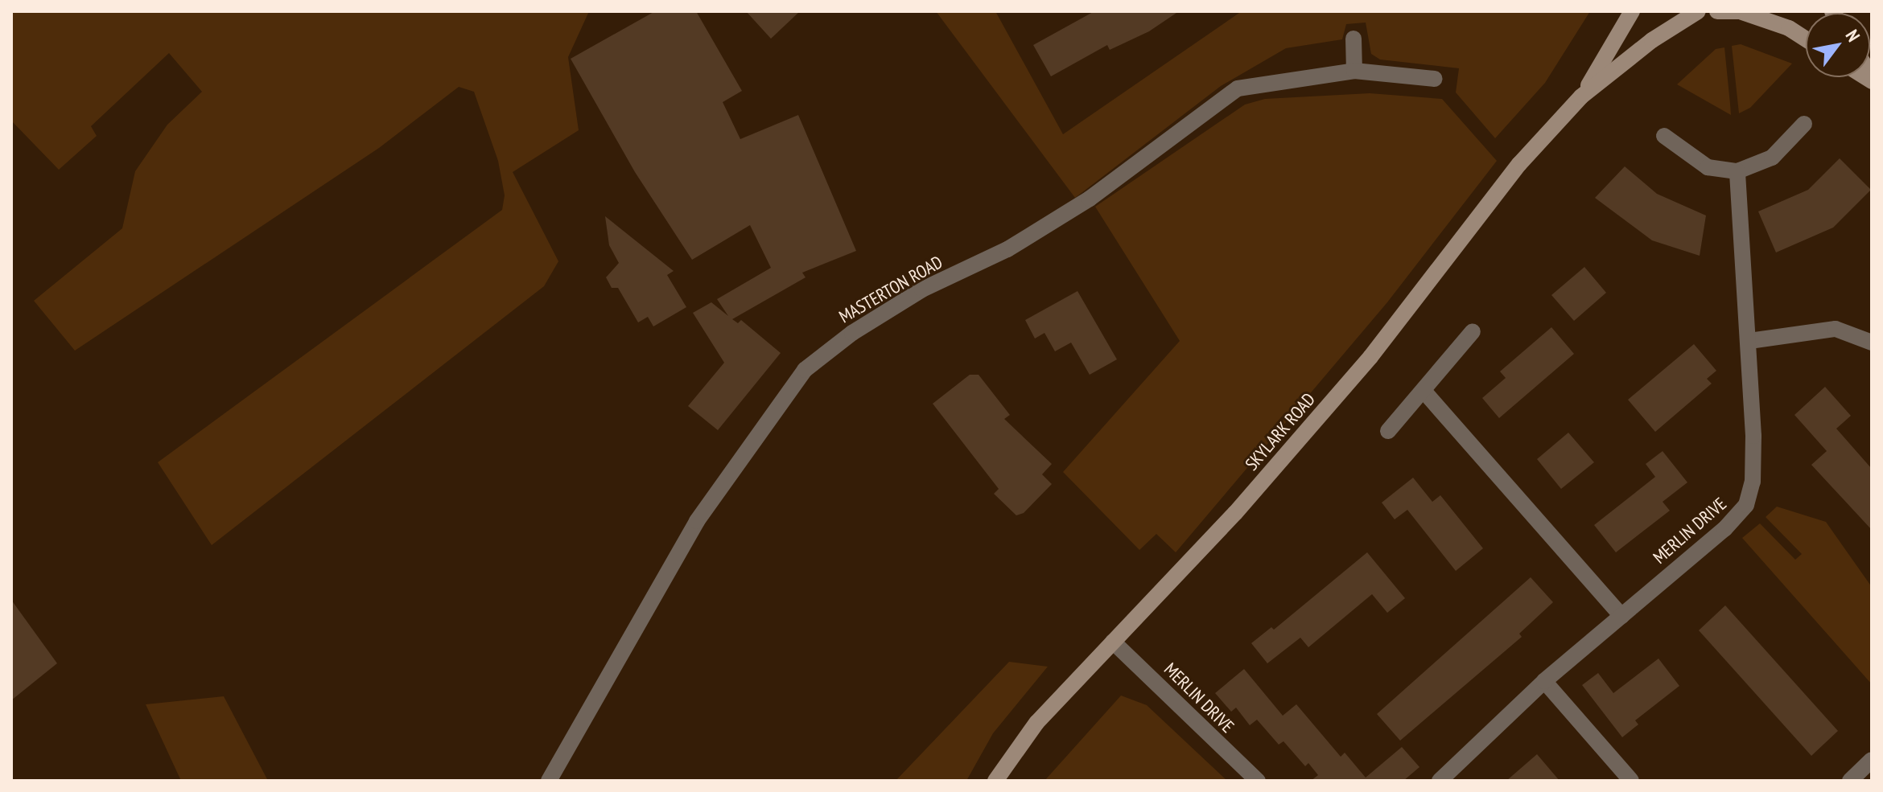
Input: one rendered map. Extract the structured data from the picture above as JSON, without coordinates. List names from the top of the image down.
{
  "streets": {
    "street": ["MASTERTON ROAD", "SKYLARK ROAD", "MERLIN DRIVE"]
  },
  "crossings": [
    ["SKYLARK ROAD", "MERLIN DRIVE"]
  ],
  "north": "top right"
}
